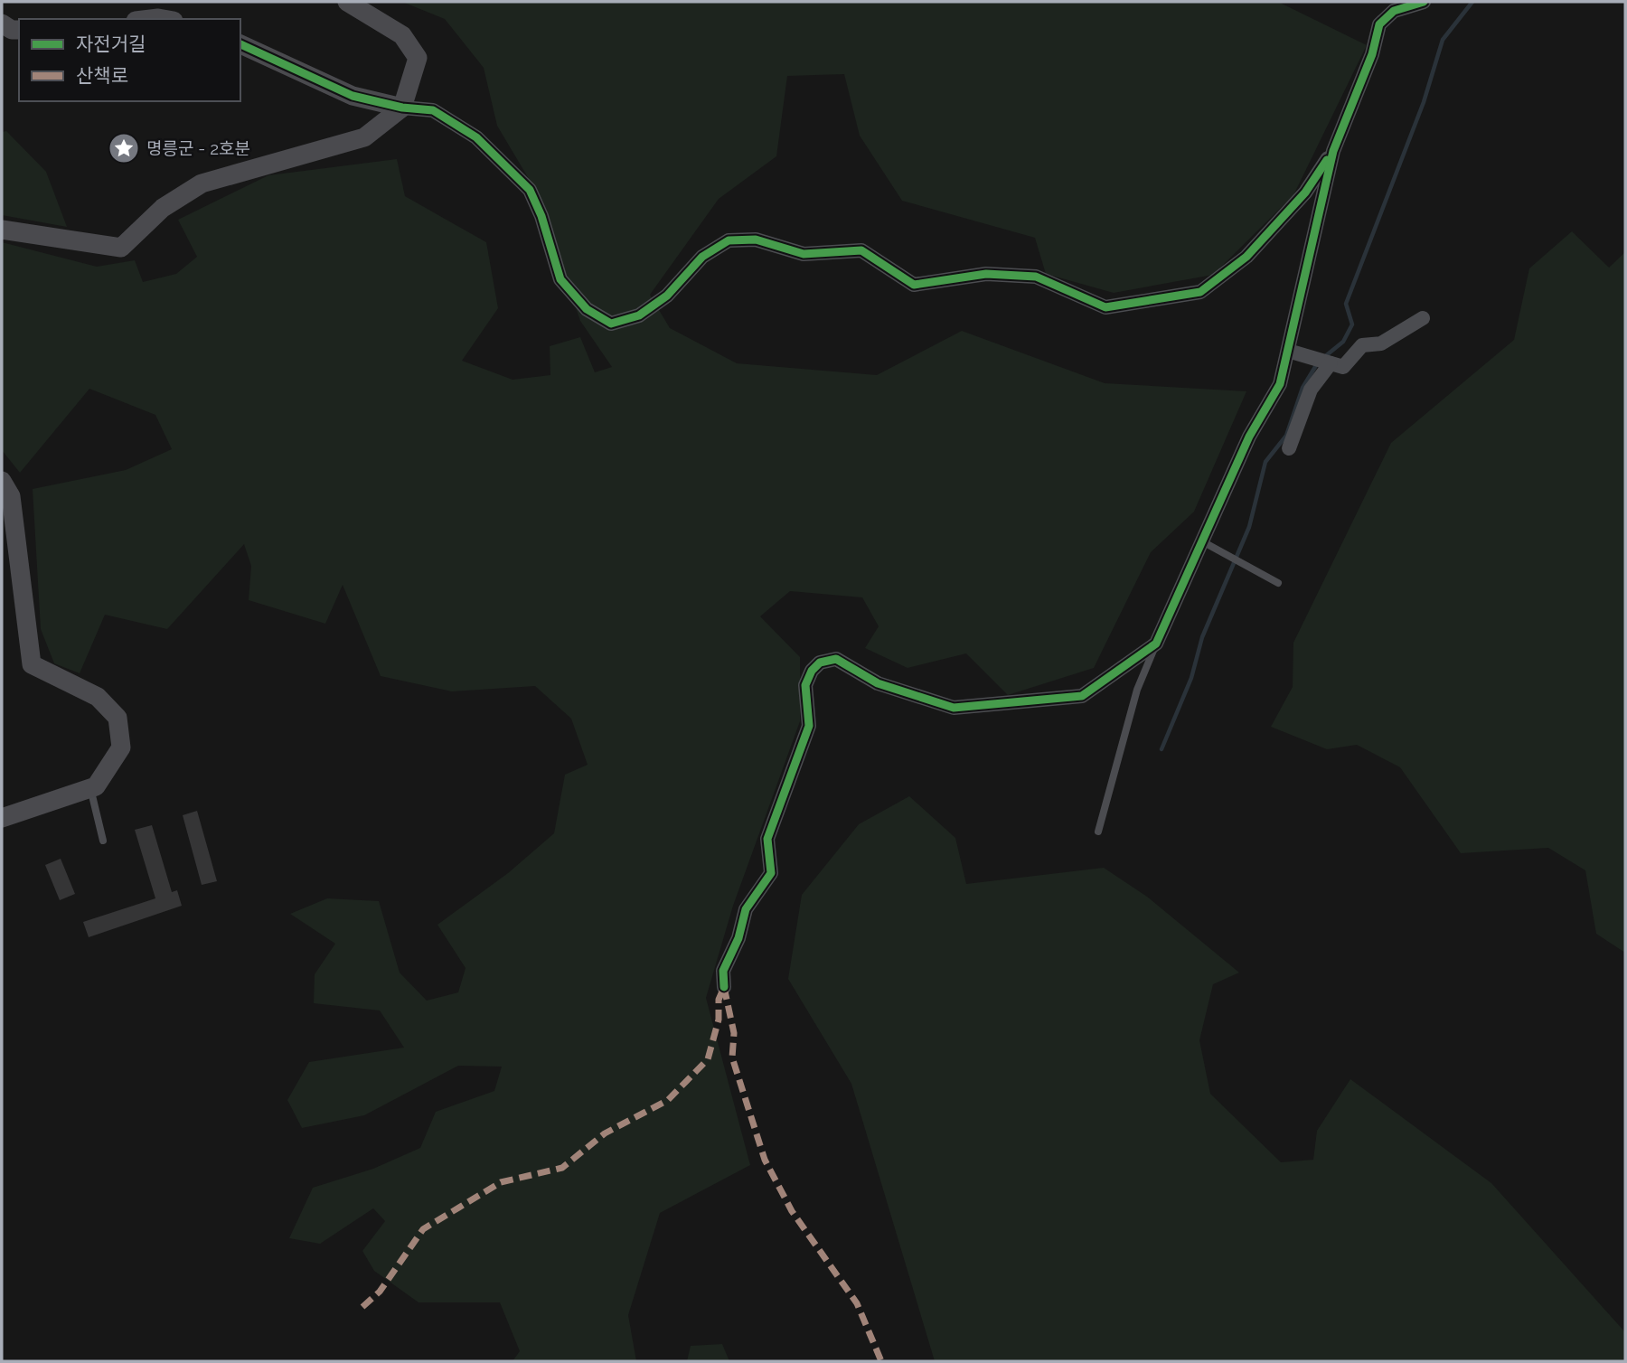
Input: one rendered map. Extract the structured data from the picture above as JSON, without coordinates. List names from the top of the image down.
{
  "places": {
    "place": ["명릉군 - 2호분"]
  },
  "legend": ["자전거길", "산책로"]
}
